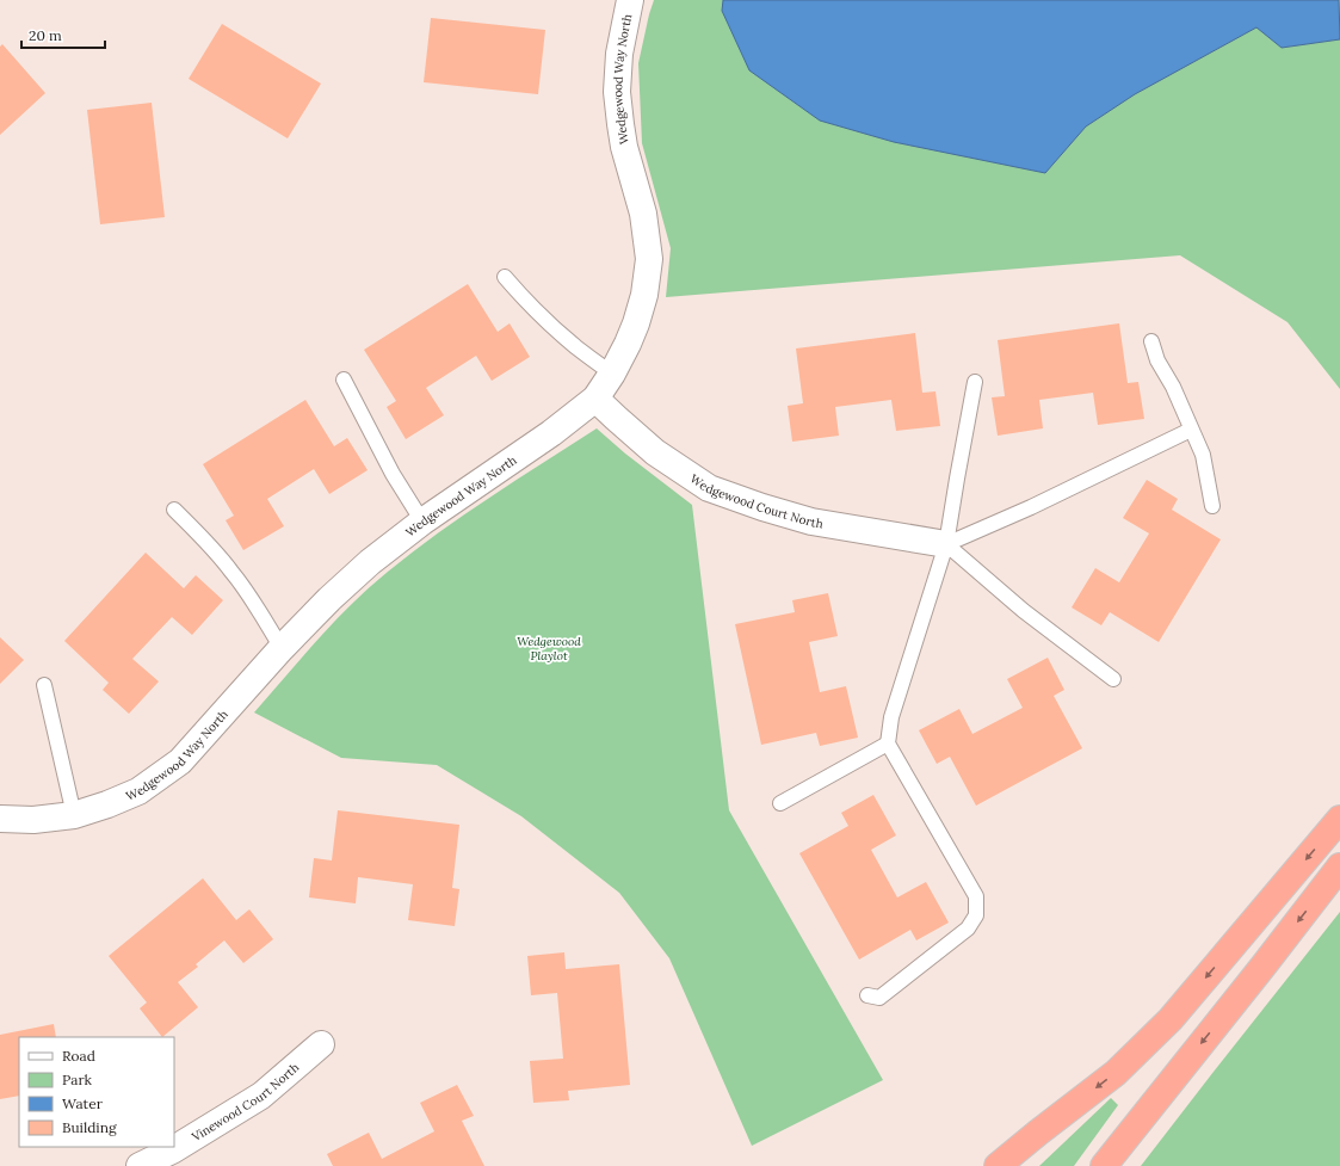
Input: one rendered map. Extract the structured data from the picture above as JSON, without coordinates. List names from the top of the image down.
{
  "streets": {
    "street": ["Wedgewood Way North", "Wedgewood Court North", "Vinewood Court North"]
  },
  "crossings": [
    ["Wedgewood Way North", "Wedgewood Court North"]
  ],
  "parks": ["Wedgewood Playlot"],
  "legend": [
    "Road",
    "Park",
    "Water",
    "Building"
  ],
  "scale_bar": "20 m"
}
